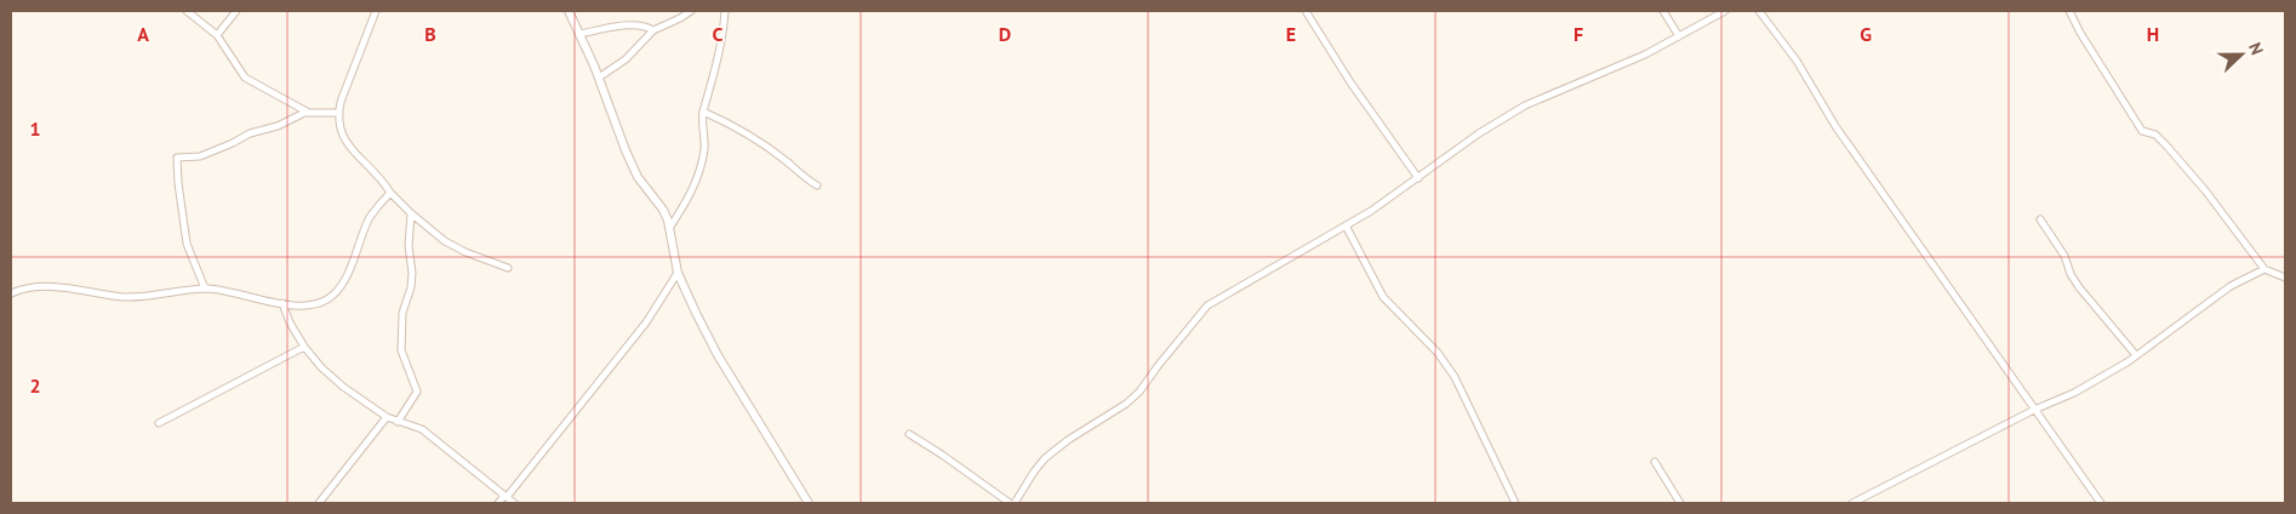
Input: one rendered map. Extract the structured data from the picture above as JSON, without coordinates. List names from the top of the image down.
{
  "north": "right",
  "grid": {
    "columns": [
      "A",
      "B",
      "C",
      "D",
      "E",
      "F",
      "G",
      "H"
    ],
    "rows": ["1", "2"]
  }
}
